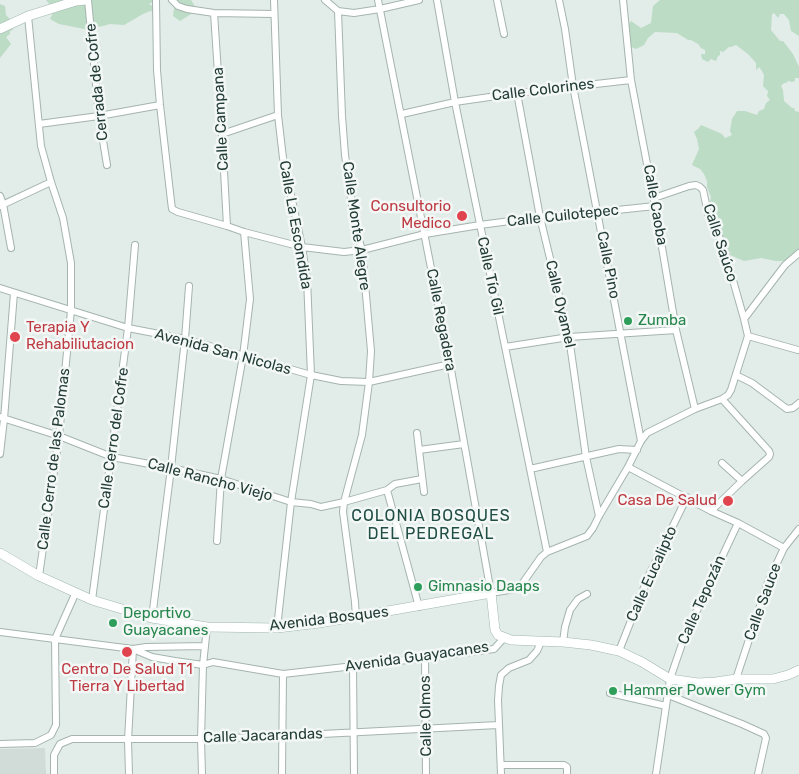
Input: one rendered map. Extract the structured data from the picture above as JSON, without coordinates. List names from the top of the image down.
{
  "streets": {
    "street": [
      "Cerrada de Cofre",
      "Calle Colorines",
      "Calle Campana",
      "Calle Caoba",
      "Calle Cuilotepec",
      "Calle La Escondida",
      "Calle Monte Alegre",
      "Calle Saúco",
      "Calle Pino",
      "Calle Tío Gil",
      "Calle Oyamel",
      "Calle Regadera",
      "Avenida San Nicolas",
      "Calle Cerro del Cofre",
      "Calle Cerro de las Palomas",
      "Calle Rancho Viejo",
      "Calle Eucalipto",
      "Calle Tepozán",
      "Calle Sauce",
      "Avenida Bosques",
      "Avenida Guayacanes",
      "Calle Olmos",
      "Calle Jacarandas"
    ]
  },
  "crossings": [
    ["Calle Colorines", "Calle Caoba"],
    ["Calle Colorines", "Calle Pino"],
    ["Calle Colorines", "Calle Tío Gil"],
    ["Calle Colorines", "Calle Oyamel"],
    ["Calle Colorines", "Calle Regadera"],
    ["Calle Campana", "Calle Cuilotepec"],
    ["Calle Caoba", "Calle Cuilotepec"],
    ["Calle Caoba", "Calle Saúco"],
    ["Calle Cuilotepec", "Calle La Escondida"],
    ["Calle Cuilotepec", "Calle Monte Alegre"],
    ["Calle Cuilotepec", "Calle Pino"],
    ["Calle Cuilotepec", "Calle Tío Gil"],
    ["Calle Cuilotepec", "Calle Oyamel"],
    ["Calle Cuilotepec", "Calle Regadera"],
    ["Calle La Escondida", "Avenida San Nicolas"],
    ["Calle La Escondida", "Calle Rancho Viejo"],
    ["Calle La Escondida", "Avenida Bosques"],
    ["Calle Monte Alegre", "Avenida San Nicolas"],
    ["Calle Monte Alegre", "Calle Rancho Viejo"],
    ["Calle Monte Alegre", "Avenida Bosques"],
    ["Calle Regadera", "Avenida San Nicolas"],
    ["Calle Regadera", "Avenida Bosques"],
    ["Calle Regadera", "Avenida Guayacanes"],
    ["Avenida San Nicolas", "Calle Cerro del Cofre"],
    ["Avenida San Nicolas", "Calle Cerro de las Palomas"],
    ["Calle Cerro del Cofre", "Calle Rancho Viejo"],
    ["Calle Cerro del Cofre", "Avenida Bosques"],
    ["Calle Cerro de las Palomas", "Calle Rancho Viejo"],
    ["Calle Cerro de las Palomas", "Avenida Bosques"],
    ["Calle Eucalipto", "Avenida Guayacanes"],
    ["Calle Tepozán", "Avenida Guayacanes"],
    ["Calle Sauce", "Avenida Guayacanes"],
    ["Avenida Guayacanes", "Calle Olmos"],
    ["Calle Olmos", "Calle Jacarandas"]
  ],
  "districts": ["COLONIA BOSQUES DEL PEDREGAL"],
  "places": [
    "Consultorio Medico",
    "Zumba",
    "Terapia Y Rehabiliutacion",
    "Casa De Salud",
    "Gimnasio Daaps",
    "Deportivo Guayacanes",
    "Centro De Salud T1 Tierra Y Libertad",
    "Hammer Power Gym"
  ]
}
